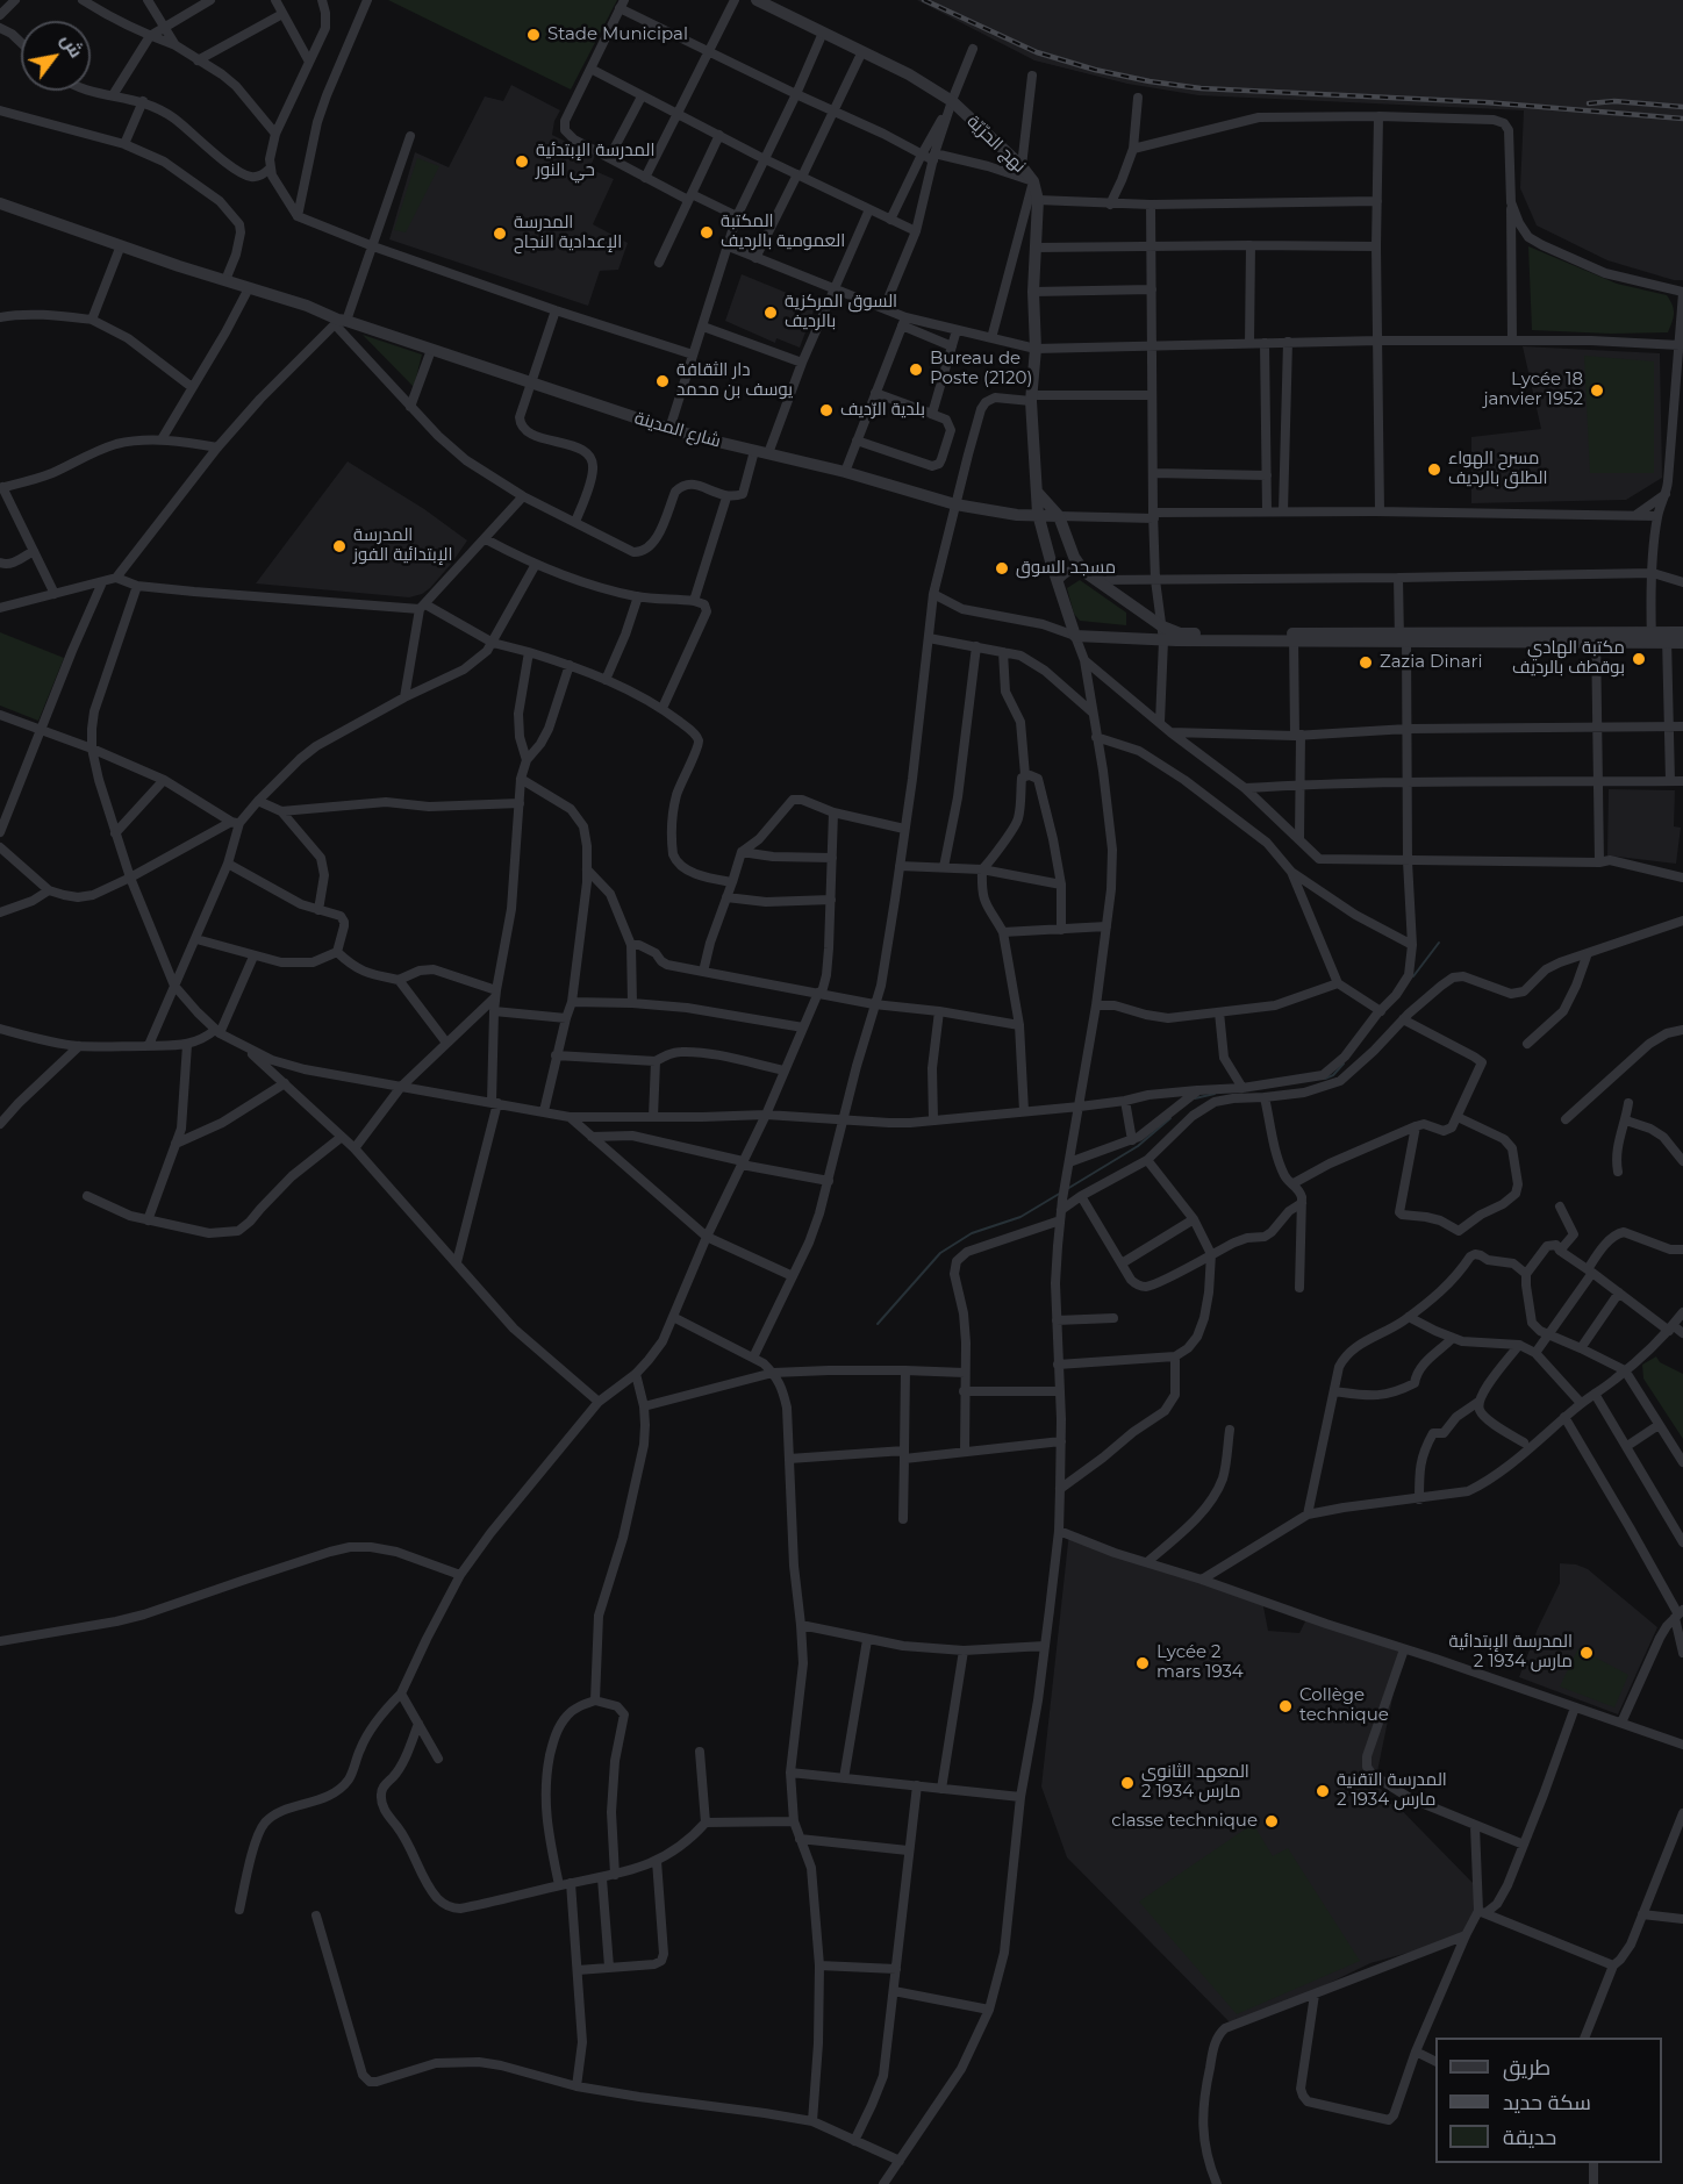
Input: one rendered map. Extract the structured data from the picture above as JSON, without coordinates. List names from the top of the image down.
{
  "streets": {
    "street": ["نهج الحرّيّة", "شارع المدينة"]
  },
  "crossings": [
    ["نهج الحرّيّة", "شارع المدينة"]
  ],
  "places": [
    "Stade Municipal",
    "المدرسة الإبتدئية حي النور",
    "المكتبة العمومية بالرديف",
    "المدرسة الإعدادية النجاح",
    "السوق المركزية بالرديف",
    "Bureau de Poste (2120)",
    "دار الثقافة يوسف بن محمد",
    "Lycée 18 janvier 1952",
    "بلدية الرّديف",
    "مسرح الهواء الطلق بالرديف",
    "المدرسة الإبتدائية الفوز",
    "مسجد السوق",
    "مكتبة الهادي بوقطف بالرديف",
    "Zazia Dinari",
    "المدرسة الإبتدائية 2 مارس 1934",
    "Lycée 2 mars 1934",
    "Collège technique",
    "المعهد الثانوي 2 مارس 1934",
    "المدرسة التقنية 2 مارس 1934",
    "classe technique"
  ],
  "legend": ["طريق", "سكة حديد", "حديقة"],
  "north": "top right"
}
